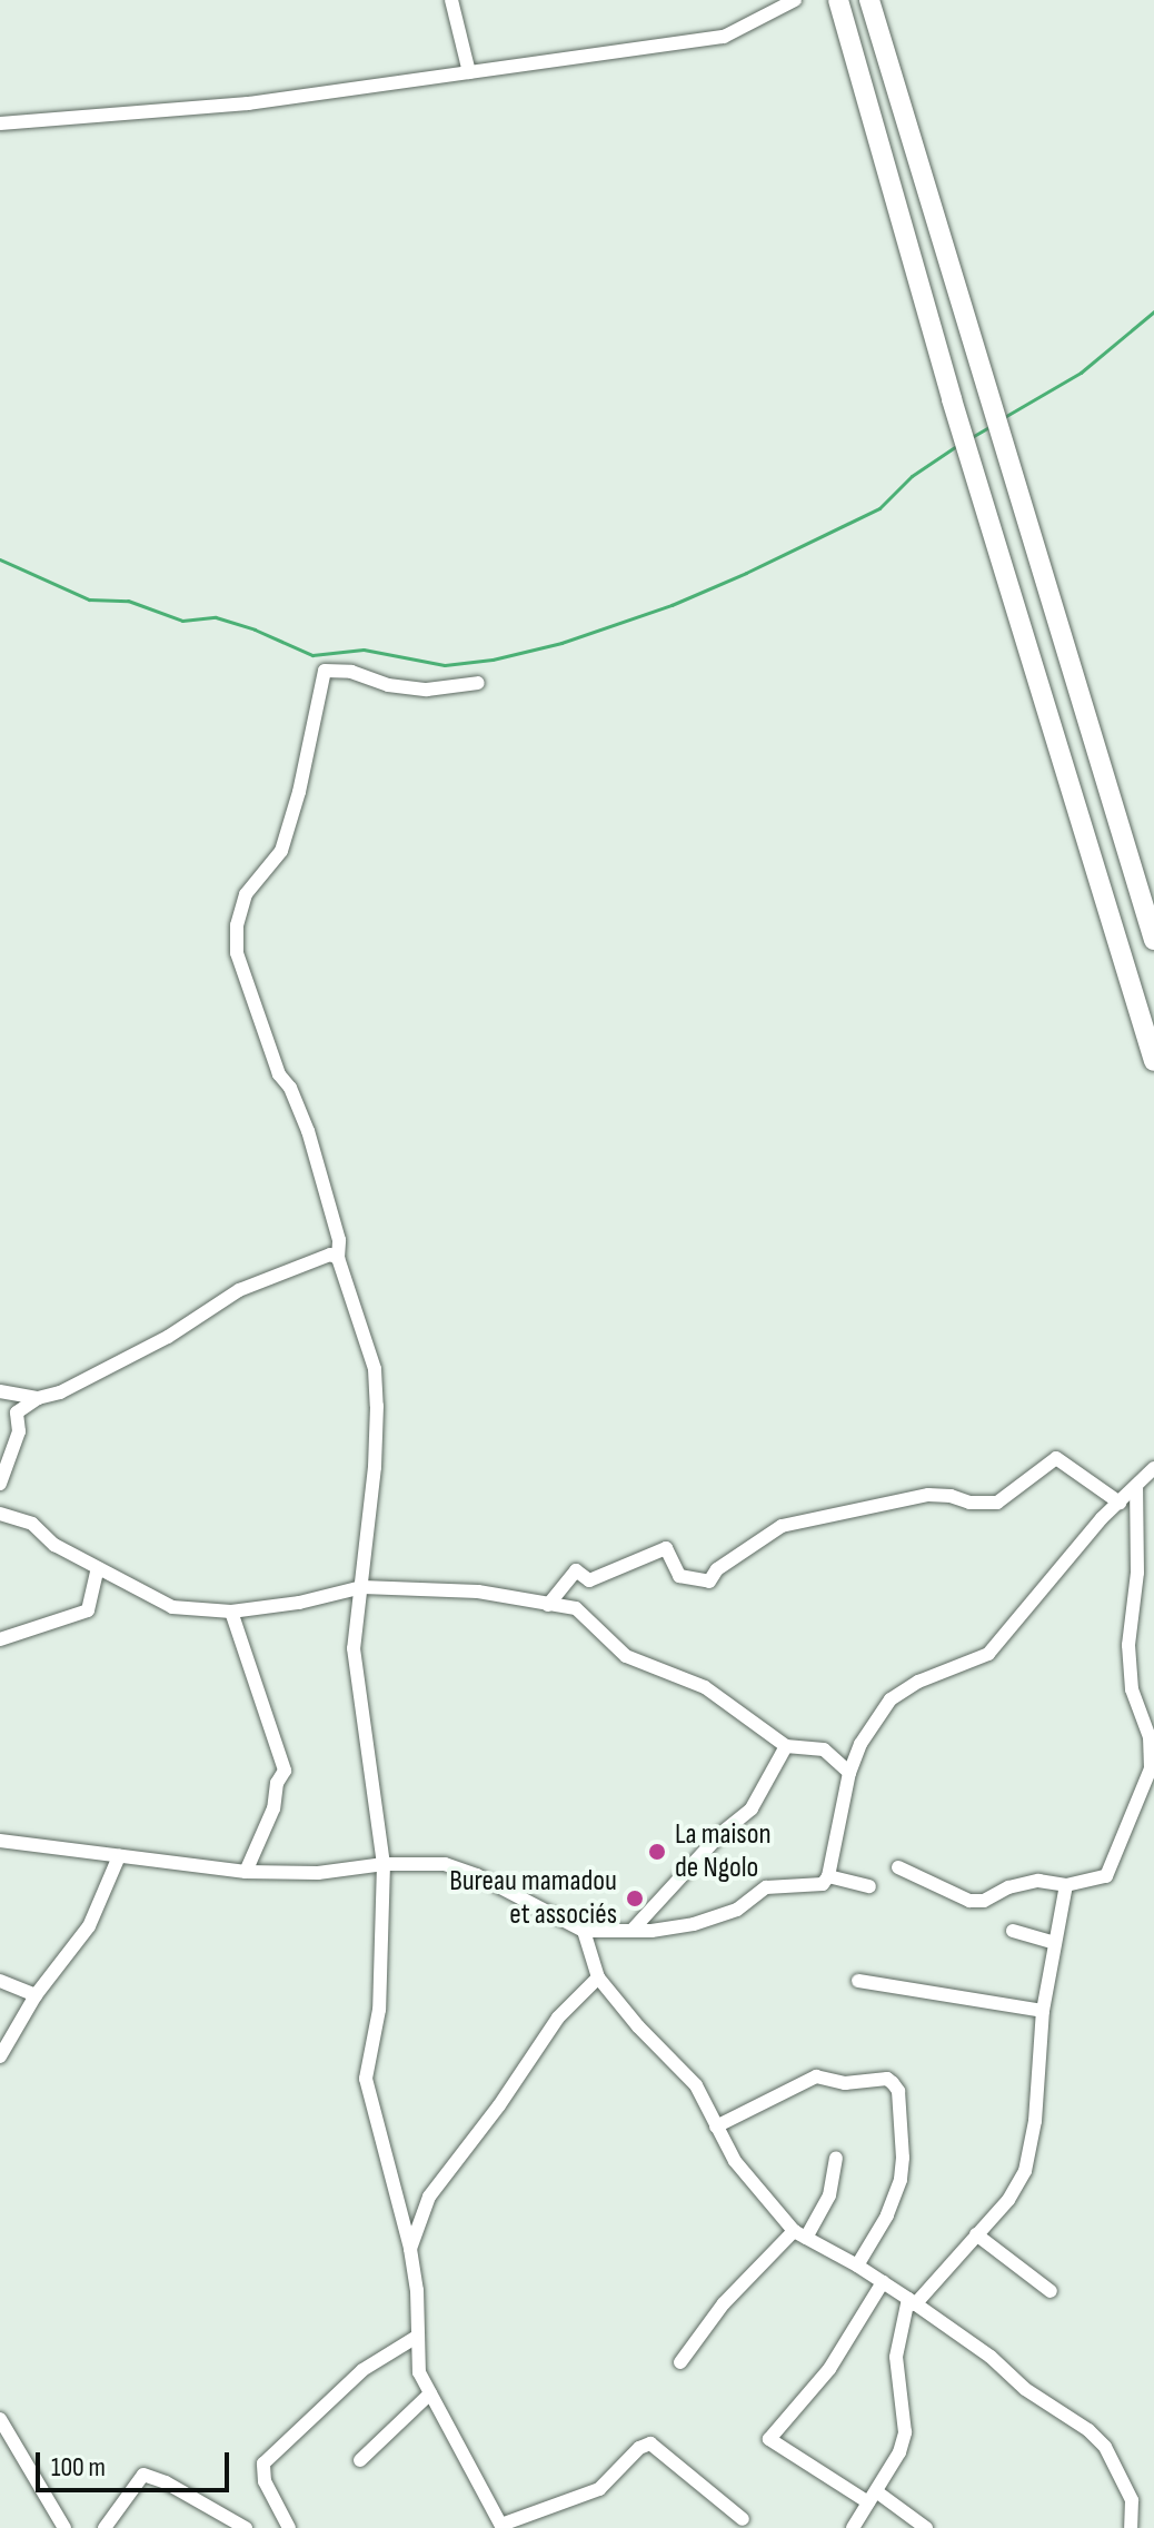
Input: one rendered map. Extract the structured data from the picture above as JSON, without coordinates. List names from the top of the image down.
{
  "places": ["La maison de Ngolo", "Bureau mamadou et associés"],
  "scale_bar": "100 m"
}
